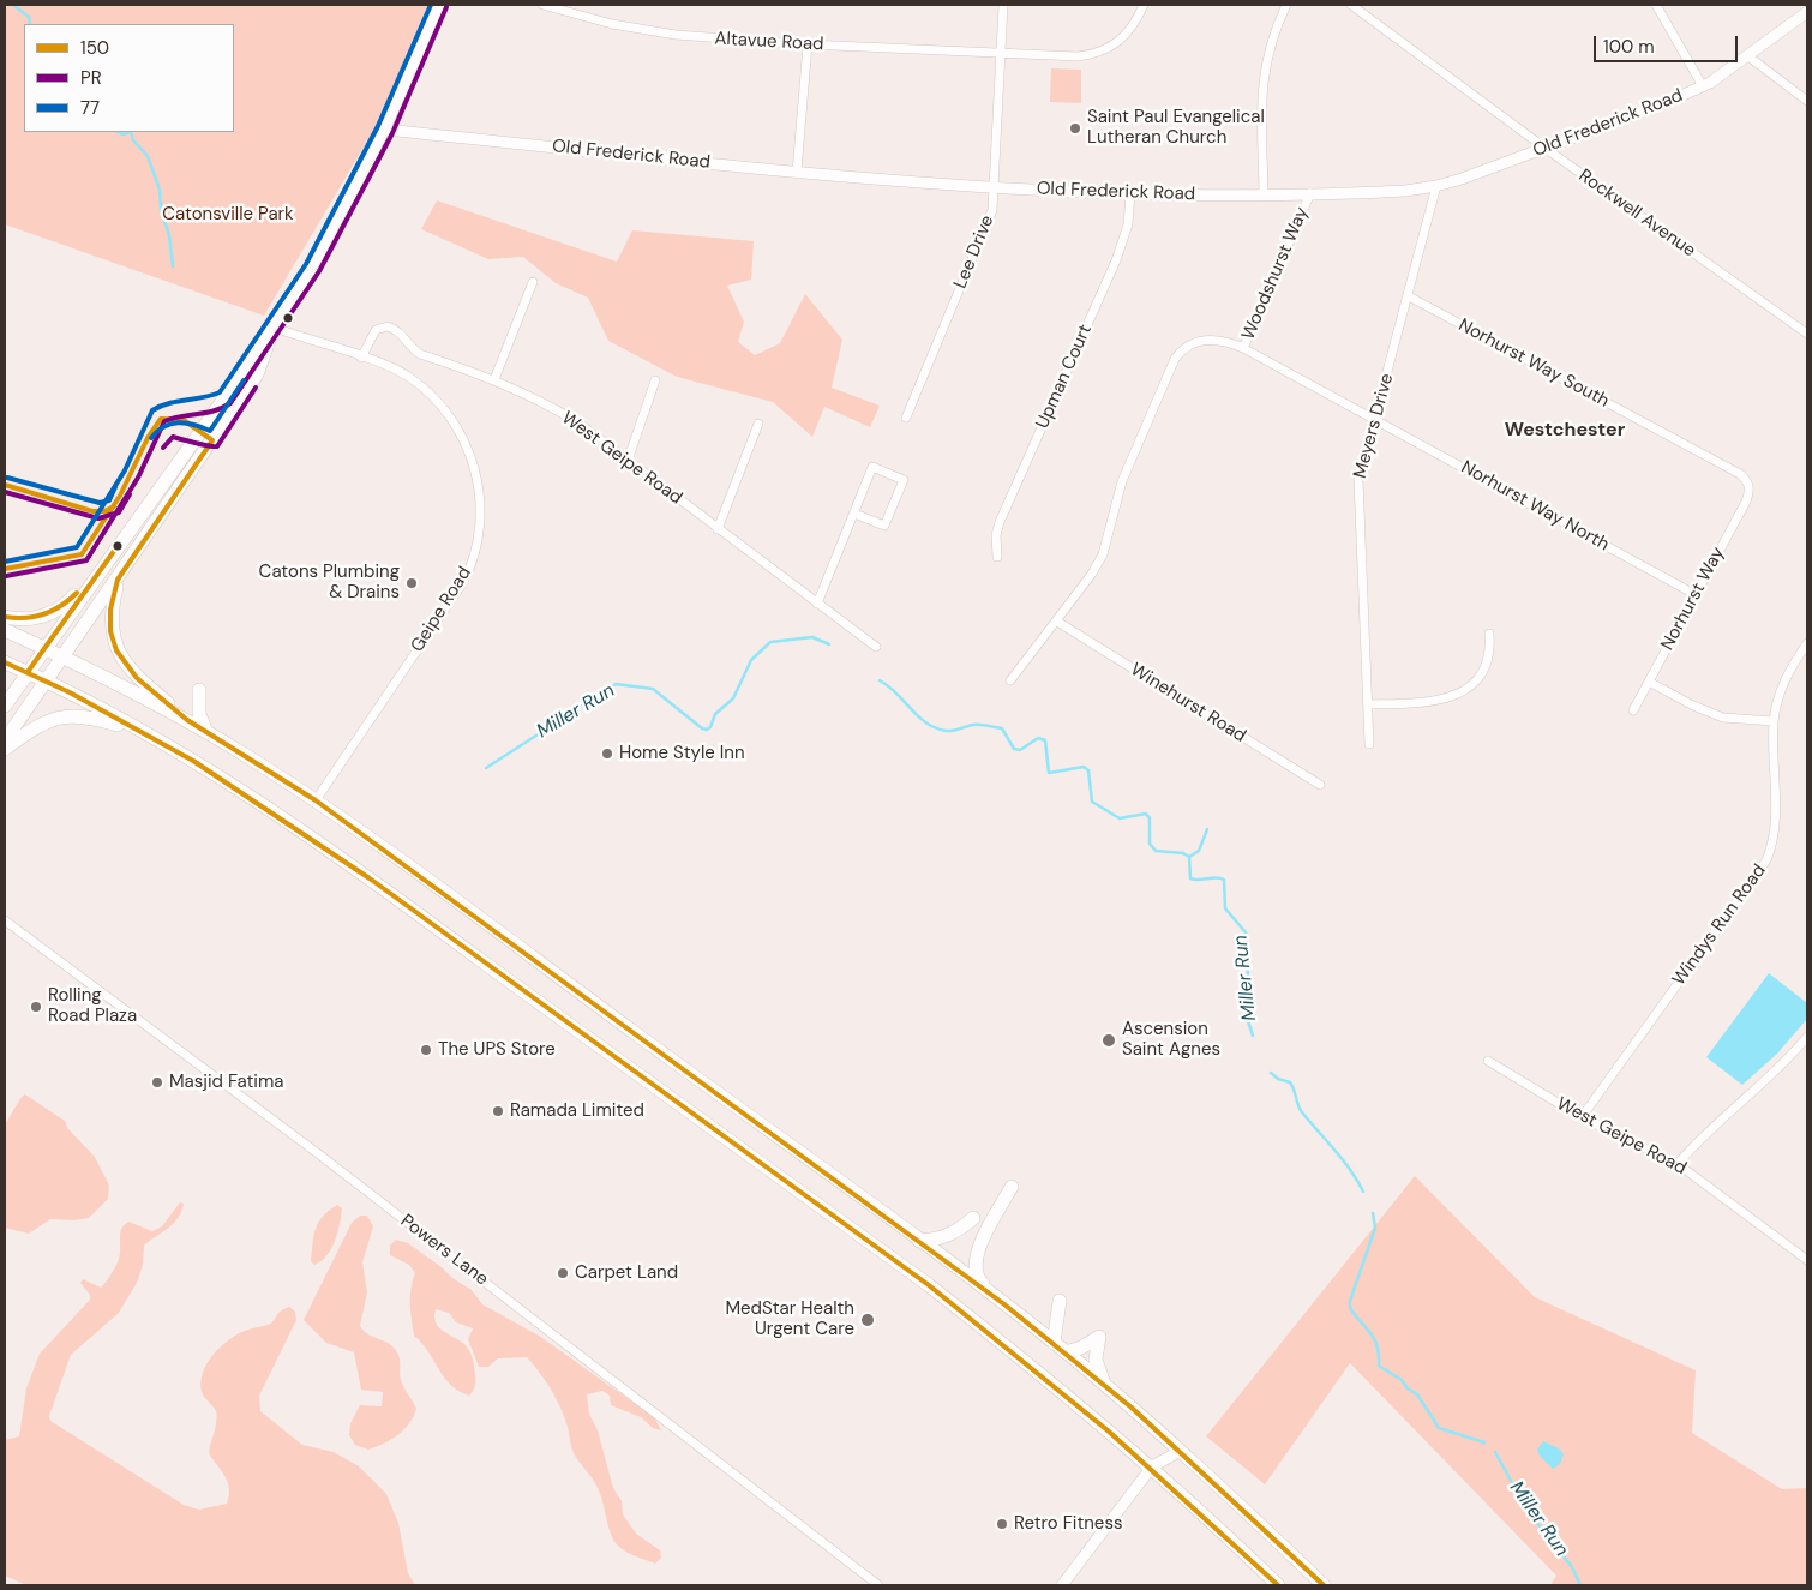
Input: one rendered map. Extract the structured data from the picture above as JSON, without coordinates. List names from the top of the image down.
{
  "streets": {
    "street": [
      "Altavue Road",
      "Old Frederick Road",
      "Rockwell Avenue",
      "Lee Drive",
      "Woodshurst Way",
      "Norhurst Way South",
      "Upman Court",
      "Meyers Drive",
      "West Geipe Road",
      "Norhurst Way North",
      "Norhurst Way",
      "Geipe Road",
      "Winehurst Road",
      "Windys Run Road",
      "Powers Lane"
    ]
  },
  "crossings": [
    ["Altavue Road", "Lee Drive"],
    ["Old Frederick Road", "Rockwell Avenue"],
    ["Old Frederick Road", "Lee Drive"],
    ["Old Frederick Road", "Woodshurst Way"],
    ["Old Frederick Road", "Upman Court"],
    ["Old Frederick Road", "Meyers Drive"],
    ["Woodshurst Way", "Meyers Drive"],
    ["Woodshurst Way", "Norhurst Way North"],
    ["Norhurst Way South", "Meyers Drive"],
    ["Norhurst Way South", "Norhurst Way"],
    ["Meyers Drive", "Norhurst Way North"],
    ["West Geipe Road", "Geipe Road"],
    ["West Geipe Road", "Windys Run Road"],
    ["Norhurst Way North", "Norhurst Way"]
  ],
  "districts": ["Westchester"],
  "water": ["Miller Run"],
  "parks": ["Catonsville Park"],
  "places": [
    "Saint Paul Evangelical Lutheran Church",
    "Catons Plumbing & Drains",
    "Home Style Inn",
    "Rolling Road Plaza",
    "Ascension Saint Agnes",
    "The UPS Store",
    "Masjid Fatima",
    "Ramada Limited",
    "Carpet Land",
    "MedStar Health Urgent Care",
    "Retro Fitness"
  ],
  "lines": ["transit line 77", "transit line PR", "transit line 150"],
  "legend": ["150", "PR", "77"],
  "scale_bar": "100 m"
}
